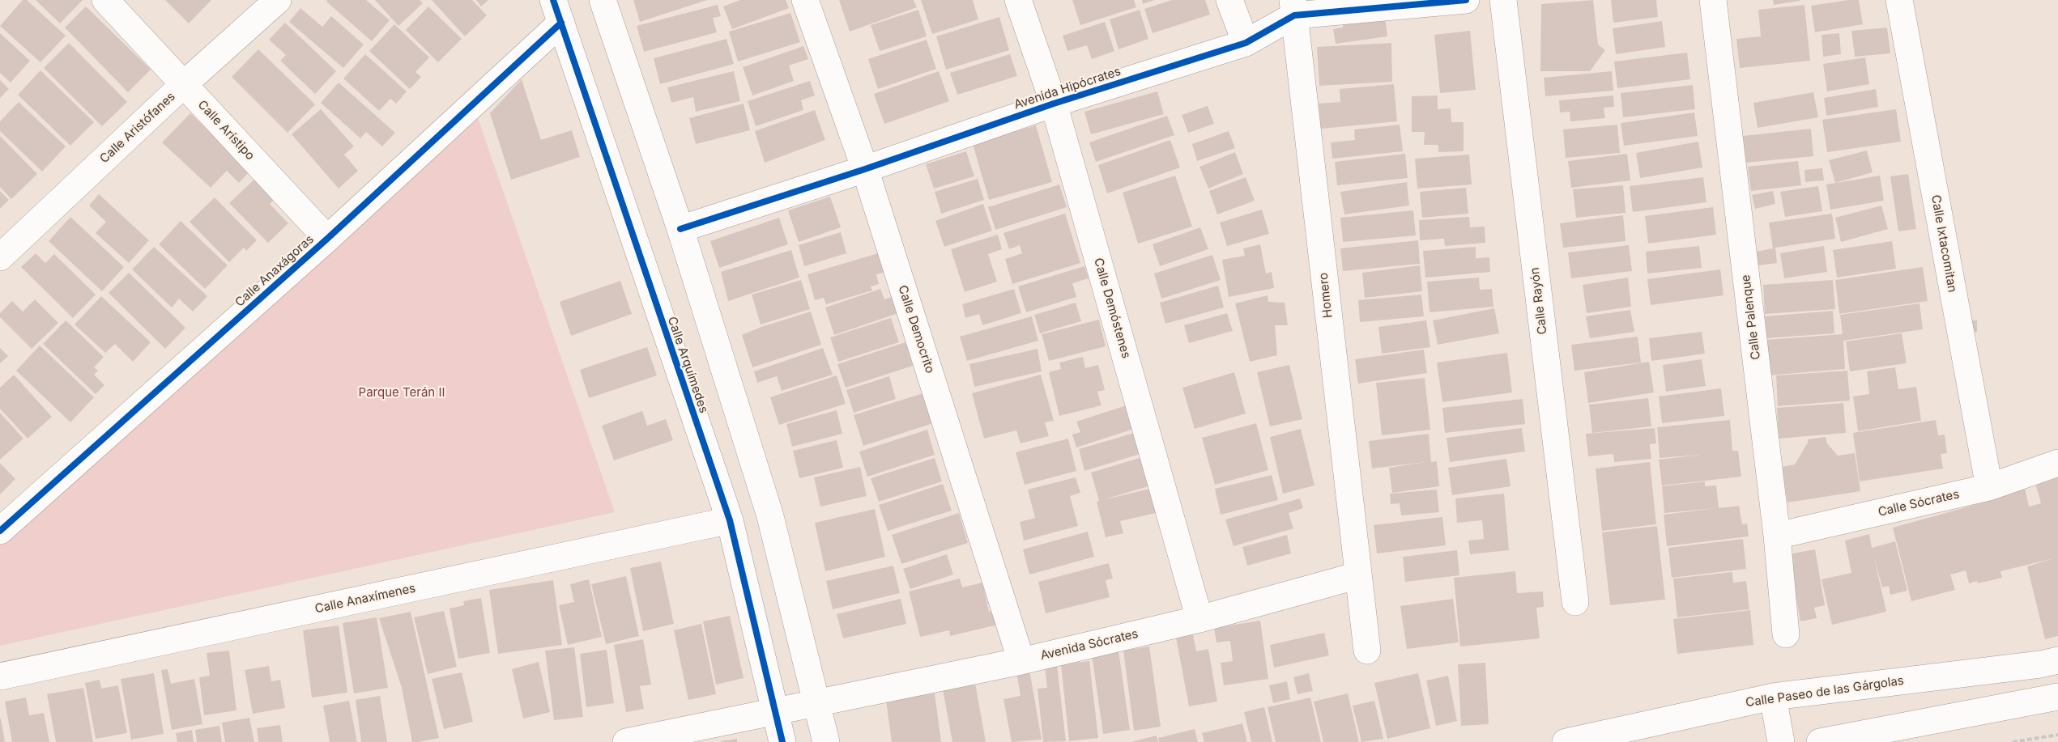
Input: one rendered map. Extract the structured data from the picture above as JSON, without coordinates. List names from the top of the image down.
{
  "streets": {
    "street": [
      "Avenida Hipócrates",
      "Calle Aristófanes",
      "Calle Arístipo",
      "Calle Ixtacomitan",
      "Calle Anaxágoras",
      "Homero",
      "Calle Rayón",
      "Calle Demóstenes",
      "Calle Palenque",
      "Calle Democrito",
      "Calle Arquímedes",
      "Calle Sócrates",
      "Calle Anaxímenes",
      "Avenida Sócrates",
      "Calle Paseo de las Gárgolas"
    ]
  },
  "crossings": [
    ["Avenida Hipócrates", "Homero"],
    ["Avenida Hipócrates", "Calle Demóstenes"],
    ["Avenida Hipócrates", "Calle Democrito"],
    ["Calle Aristófanes", "Calle Arístipo"],
    ["Calle Arístipo", "Calle Anaxágoras"],
    ["Calle Ixtacomitan", "Calle Sócrates"],
    ["Calle Anaxágoras", "Calle Arquímedes"],
    ["Homero", "Avenida Sócrates"],
    ["Calle Demóstenes", "Avenida Sócrates"],
    ["Calle Palenque", "Calle Sócrates"],
    ["Calle Democrito", "Avenida Sócrates"],
    ["Calle Arquímedes", "Calle Anaxímenes"],
    ["Calle Arquímedes", "Avenida Sócrates"]
  ],
  "parks": ["Parque Terán II"]
}
